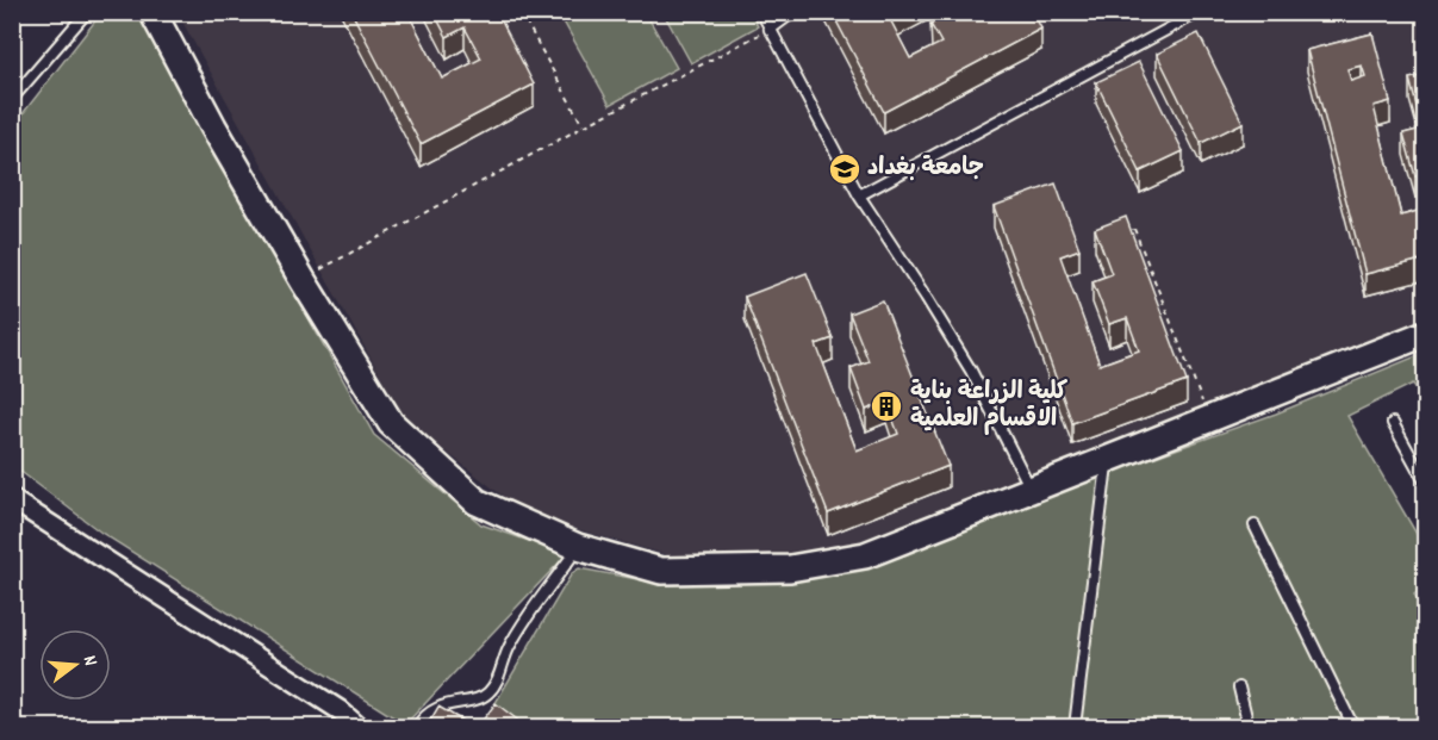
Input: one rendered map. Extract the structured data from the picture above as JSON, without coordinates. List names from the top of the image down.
{
  "places": {
    "school or university": ["جامعة بغداد"],
    "building": ["كلية الزراعة بناية الاقسام العلمية"]
  },
  "north": "right"
}
